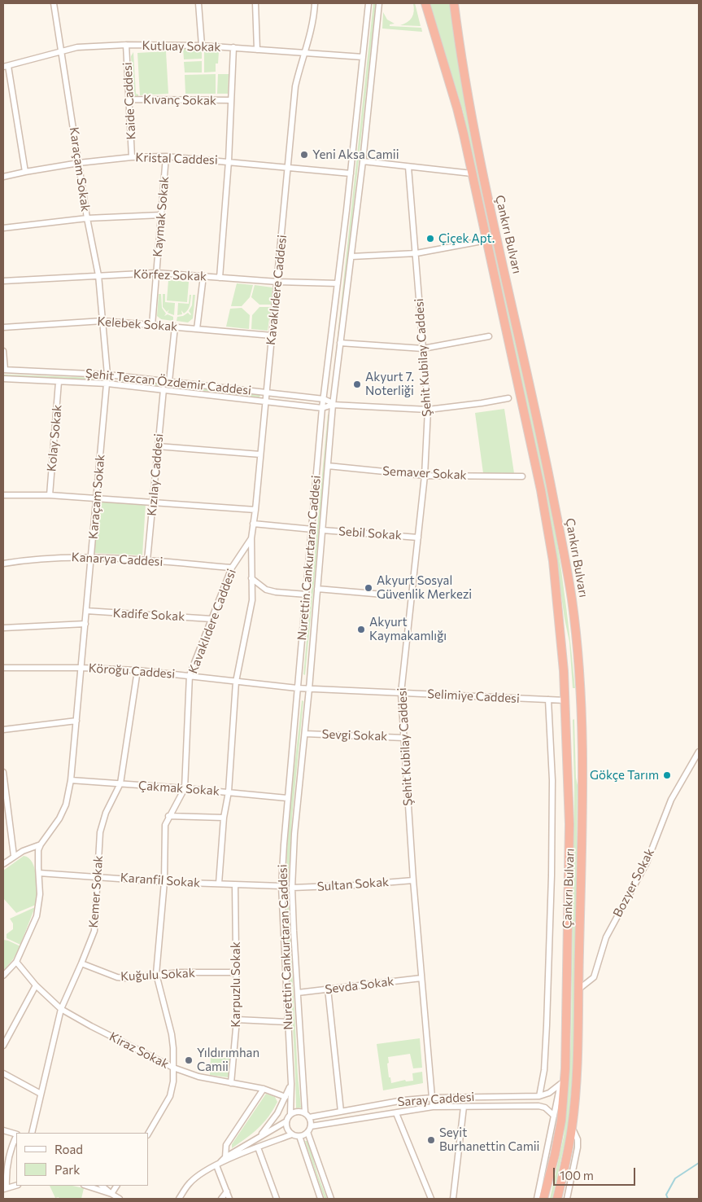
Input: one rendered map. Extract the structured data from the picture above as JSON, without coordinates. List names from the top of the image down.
{
  "streets": {
    "highway": ["Çankırı Bulvarı"],
    "street": [
      "Kutluay Sokak",
      "Kıvanç Sokak",
      "Kaide Caddesi",
      "Kristal Caddesi",
      "Karaçam Sokak",
      "Kaymak Sokak",
      "Körfez Sokak",
      "Kavaklıdere Caddesi",
      "Kelebek Sokak",
      "Şehit Kubilay Caddesi",
      "Şehit Tezcan Özdemir Caddesi",
      "Kolay Sokak",
      "Semaver Sokak",
      "Kızılay Caddesi",
      "Sebil Sokak",
      "Nurettin Cankurtaran Caddesi",
      "Kanarya Caddesi",
      "Kadife Sokak",
      "Köroğu Caddesi",
      "Selimiye Caddesi",
      "Sevgi Sokak",
      "Çakmak Sokak",
      "Karanfil Sokak",
      "Bozyer Sokak",
      "Sultan Sokak",
      "Kemer Sokak",
      "Kuğulu Sokak",
      "Karpuzlu Sokak",
      "Sevda Sokak",
      "Kiraz Sokak",
      "Saray Caddesi"
    ]
  },
  "crossings": [
    ["Kutluay Sokak", "Kaide Caddesi"],
    ["Kutluay Sokak", "Karaçam Sokak"],
    ["Kutluay Sokak", "Kavaklıdere Caddesi"],
    ["Kutluay Sokak", "Nurettin Cankurtaran Caddesi"],
    ["Kıvanç Sokak", "Kaide Caddesi"],
    ["Kaide Caddesi", "Kristal Caddesi"],
    ["Kristal Caddesi", "Karaçam Sokak"],
    ["Kristal Caddesi", "Kaymak Sokak"],
    ["Kristal Caddesi", "Kavaklıdere Caddesi"],
    ["Kristal Caddesi", "Nurettin Cankurtaran Caddesi"],
    ["Karaçam Sokak", "Körfez Sokak"],
    ["Karaçam Sokak", "Kelebek Sokak"],
    ["Karaçam Sokak", "Şehit Tezcan Özdemir Caddesi"],
    ["Karaçam Sokak", "Kanarya Caddesi"],
    ["Karaçam Sokak", "Kadife Sokak"],
    ["Karaçam Sokak", "Köroğu Caddesi"],
    ["Karaçam Sokak", "Çakmak Sokak"],
    ["Karaçam Sokak", "Karanfil Sokak"],
    ["Karaçam Sokak", "Kiraz Sokak"],
    ["Kaymak Sokak", "Körfez Sokak"],
    ["Kaymak Sokak", "Kelebek Sokak"],
    ["Çankırı Bulvarı", "Selimiye Caddesi"],
    ["Çankırı Bulvarı", "Bozyer Sokak"],
    ["Çankırı Bulvarı", "Saray Caddesi"],
    ["Körfez Sokak", "Kavaklıdere Caddesi"],
    ["Körfez Sokak", "Nurettin Cankurtaran Caddesi"],
    ["Kavaklıdere Caddesi", "Kelebek Sokak"],
    ["Kavaklıdere Caddesi", "Şehit Tezcan Özdemir Caddesi"],
    ["Kavaklıdere Caddesi", "Kanarya Caddesi"],
    ["Kavaklıdere Caddesi", "Kadife Sokak"],
    ["Kavaklıdere Caddesi", "Köroğu Caddesi"],
    ["Kavaklıdere Caddesi", "Çakmak Sokak"],
    ["Kavaklıdere Caddesi", "Karanfil Sokak"],
    ["Kavaklıdere Caddesi", "Kuğulu Sokak"],
    ["Kavaklıdere Caddesi", "Kiraz Sokak"],
    ["Şehit Kubilay Caddesi", "Semaver Sokak"],
    ["Şehit Kubilay Caddesi", "Sebil Sokak"],
    ["Şehit Kubilay Caddesi", "Selimiye Caddesi"],
    ["Şehit Kubilay Caddesi", "Sevgi Sokak"],
    ["Şehit Kubilay Caddesi", "Sultan Sokak"],
    ["Şehit Kubilay Caddesi", "Sevda Sokak"],
    ["Şehit Kubilay Caddesi", "Saray Caddesi"],
    ["Şehit Tezcan Özdemir Caddesi", "Kolay Sokak"],
    ["Şehit Tezcan Özdemir Caddesi", "Kızılay Caddesi"],
    ["Şehit Tezcan Özdemir Caddesi", "Nurettin Cankurtaran Caddesi"],
    ["Semaver Sokak", "Nurettin Cankurtaran Caddesi"],
    ["Kızılay Caddesi", "Kanarya Caddesi"],
    ["Sebil Sokak", "Nurettin Cankurtaran Caddesi"],
    ["Nurettin Cankurtaran Caddesi", "Köroğu Caddesi"],
    ["Nurettin Cankurtaran Caddesi", "Selimiye Caddesi"],
    ["Nurettin Cankurtaran Caddesi", "Sevgi Sokak"],
    ["Nurettin Cankurtaran Caddesi", "Çakmak Sokak"],
    ["Nurettin Cankurtaran Caddesi", "Karanfil Sokak"],
    ["Nurettin Cankurtaran Caddesi", "Sultan Sokak"],
    ["Nurettin Cankurtaran Caddesi", "Sevda Sokak"],
    ["Nurettin Cankurtaran Caddesi", "Saray Caddesi"],
    ["Köroğu Caddesi", "Selimiye Caddesi"],
    ["Köroğu Caddesi", "Kemer Sokak"],
    ["Çakmak Sokak", "Kemer Sokak"],
    ["Karanfil Sokak", "Kemer Sokak"],
    ["Karanfil Sokak", "Karpuzlu Sokak"],
    ["Kemer Sokak", "Kuğulu Sokak"],
    ["Kemer Sokak", "Kiraz Sokak"],
    ["Kuğulu Sokak", "Karpuzlu Sokak"],
    ["Karpuzlu Sokak", "Kiraz Sokak"]
  ],
  "places": [
    "Yeni Aksa Camii",
    "Çiçek Apt.",
    "Akyurt 7. Noterliği",
    "Akyurt Sosyal Güvenlik Merkezi",
    "Akyurt Kaymakamlığı",
    "Gökçe Tarım",
    "Yıldırımhan Camii",
    "Seyit Burhanettin Camii"
  ],
  "legend": ["Road", "Park"],
  "scale_bar": "100 m"
}
